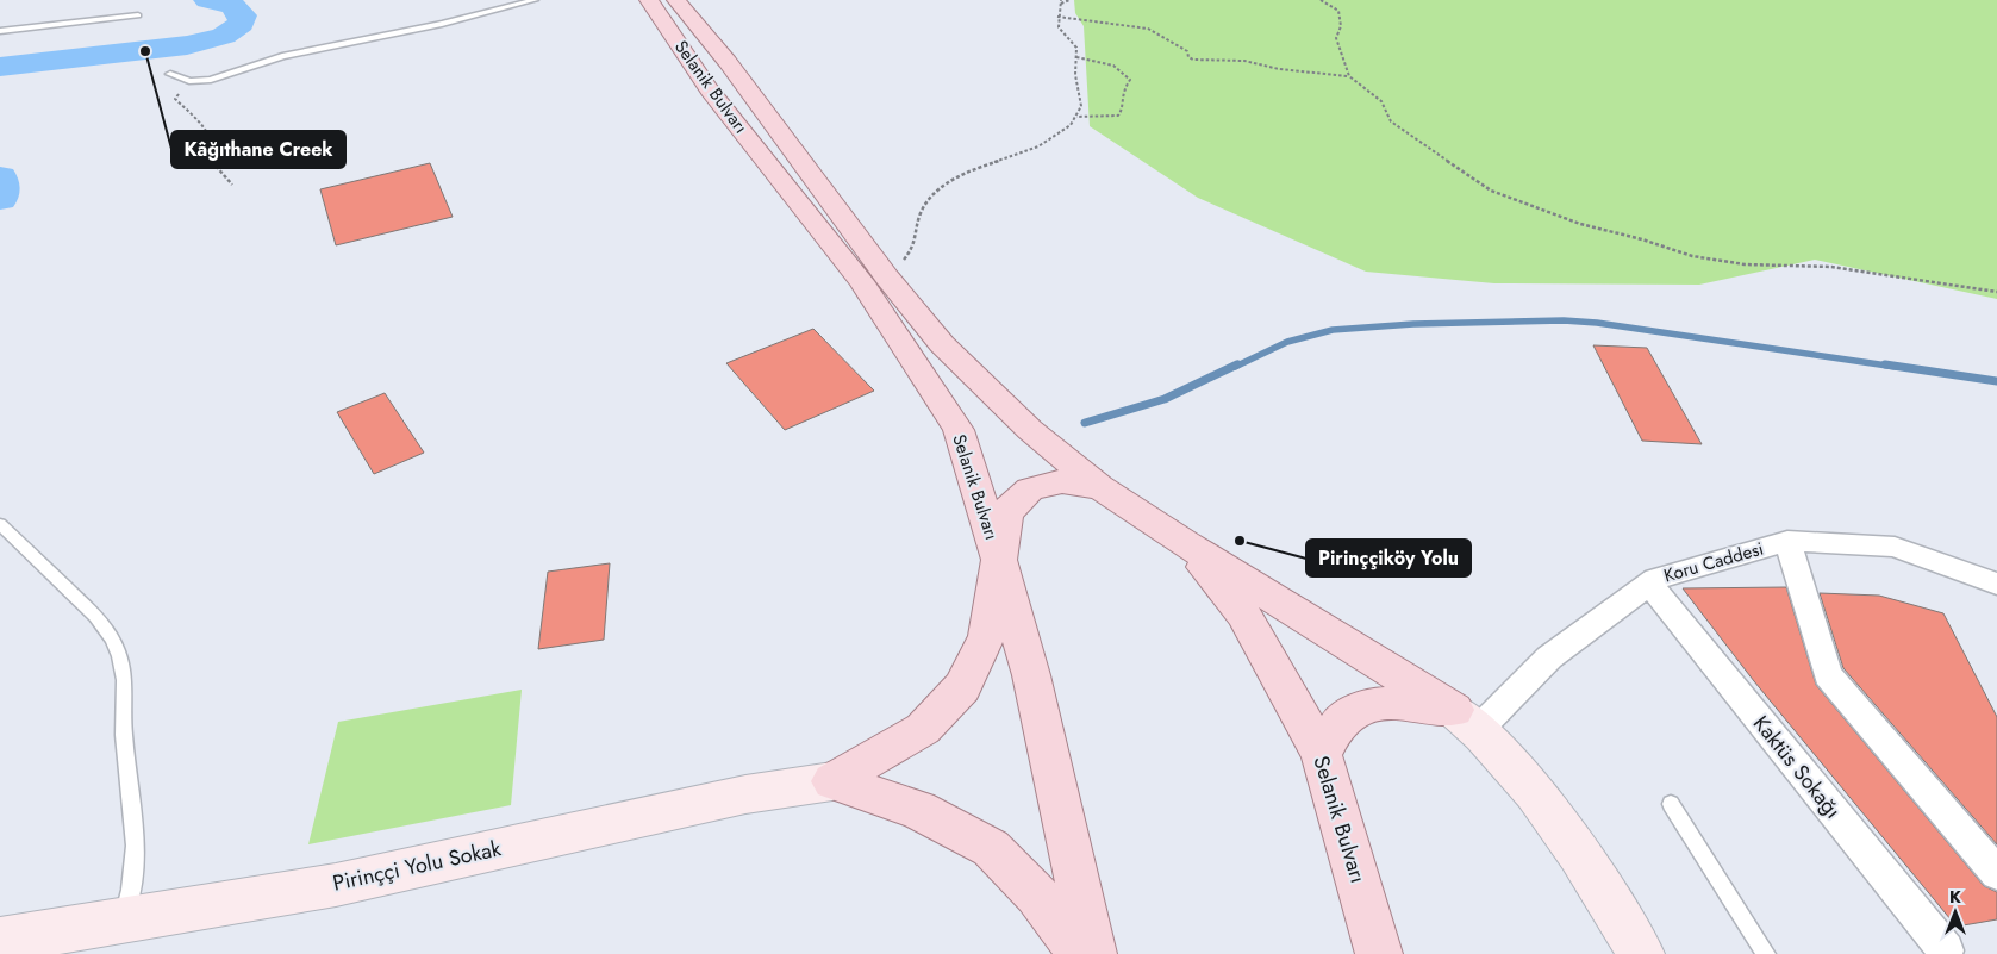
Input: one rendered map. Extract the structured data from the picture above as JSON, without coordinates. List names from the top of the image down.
{
  "streets": {
    "main road": ["Selanik Bulvarı", "Pirinççi Yolu Sokak"],
    "street": ["Koru Caddesi", "Kaktüs Sokağı"]
  },
  "crossings": [
    ["Koru Caddesi", "Kaktüs Sokağı"]
  ],
  "places": ["Kâğıthane Creek", "Pirinççiköy Yolu"],
  "north": "top"
}
